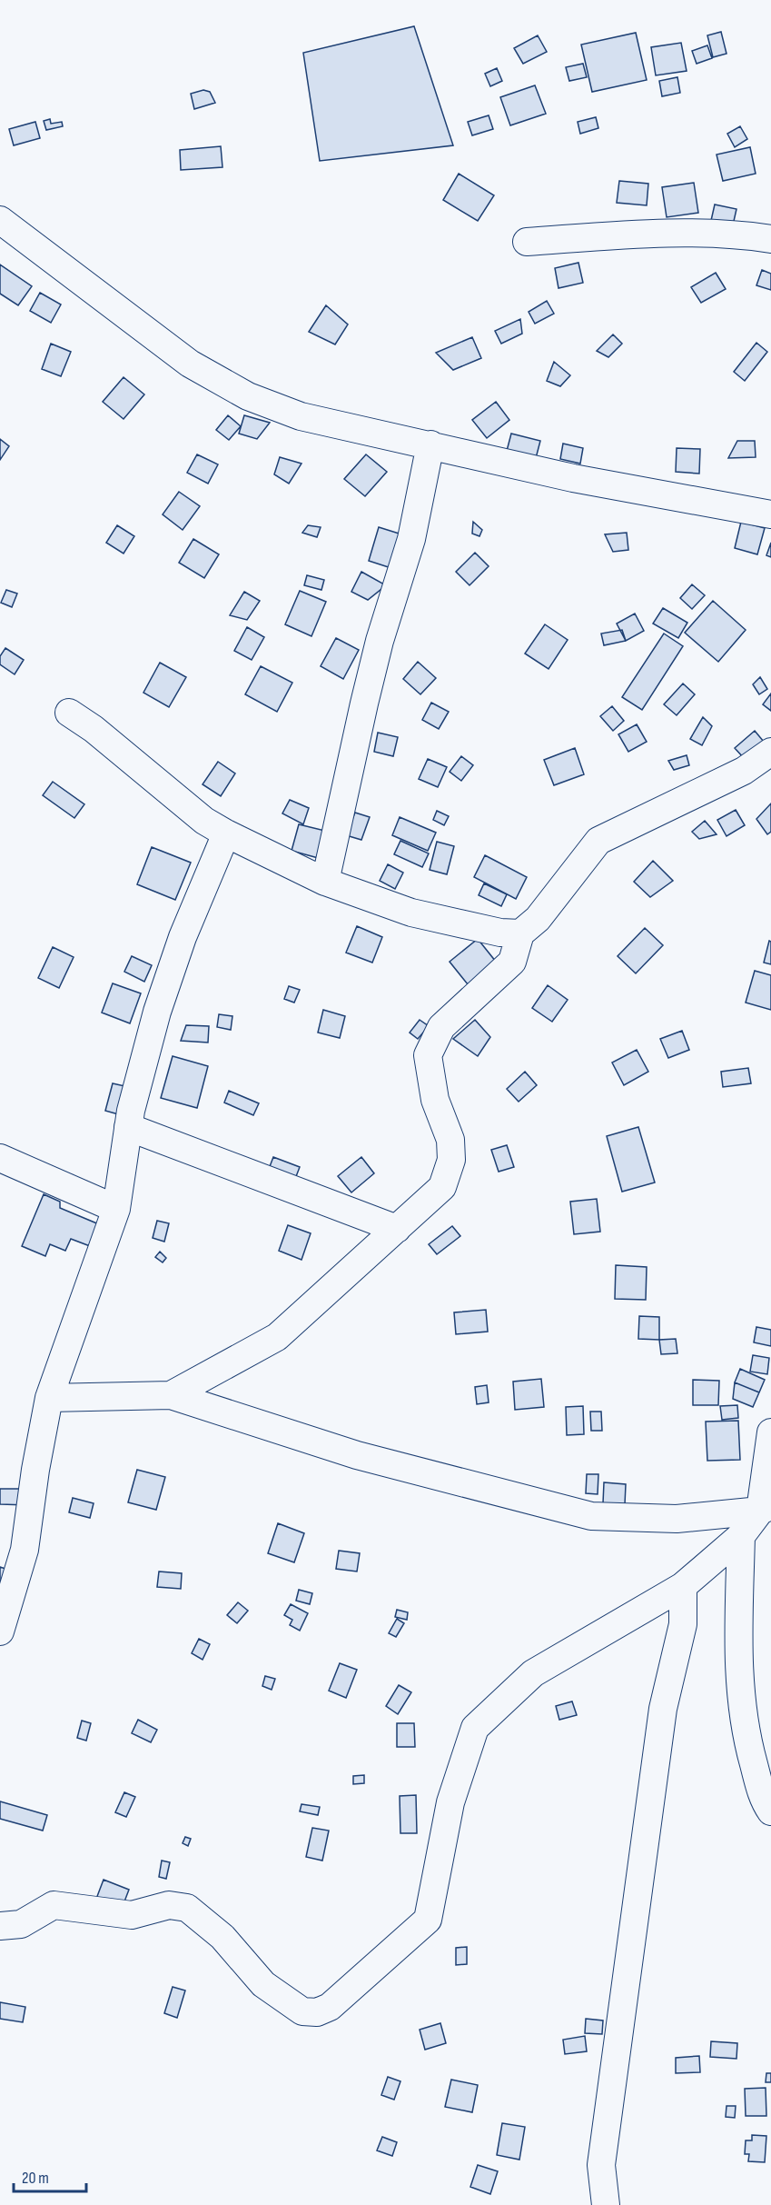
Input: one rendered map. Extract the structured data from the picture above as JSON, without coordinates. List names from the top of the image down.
{
  "scale_bar": "20 m"
}
